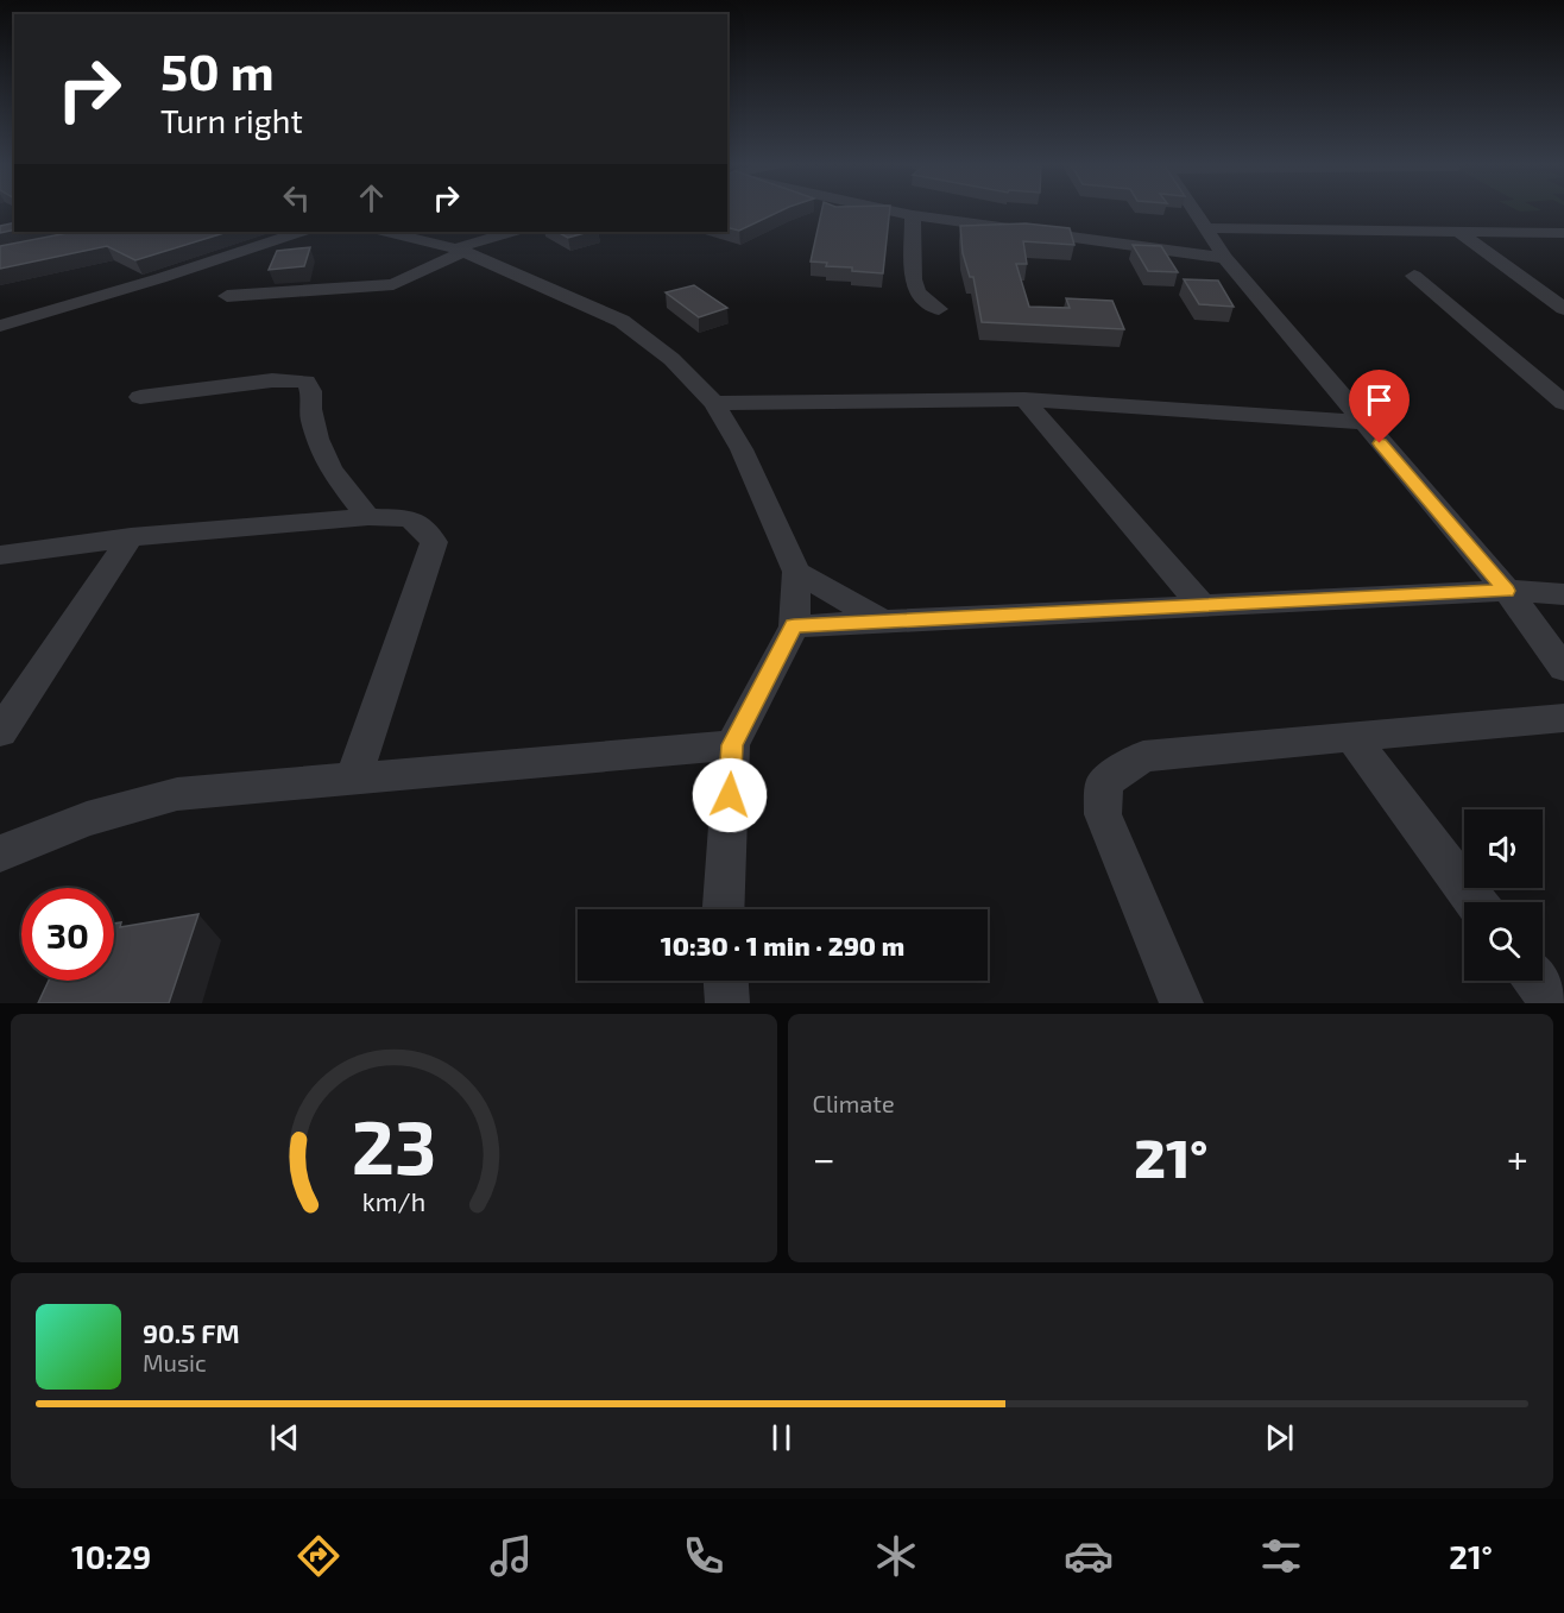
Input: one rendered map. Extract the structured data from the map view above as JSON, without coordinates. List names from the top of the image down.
{
  "page": {
    "turn": ["50 m", "Turn right"],
    "limit": "30",
    "trip": "10:30 · 1 min · 290 m",
    "tile": "Climate",
    "heat": ["−", "21°", "+"],
    "song": ["90.5 FM", "Music"],
    "tabs": ["10:29", "21°"],
    "gauge": ["23", "km/h"]
  }
}
